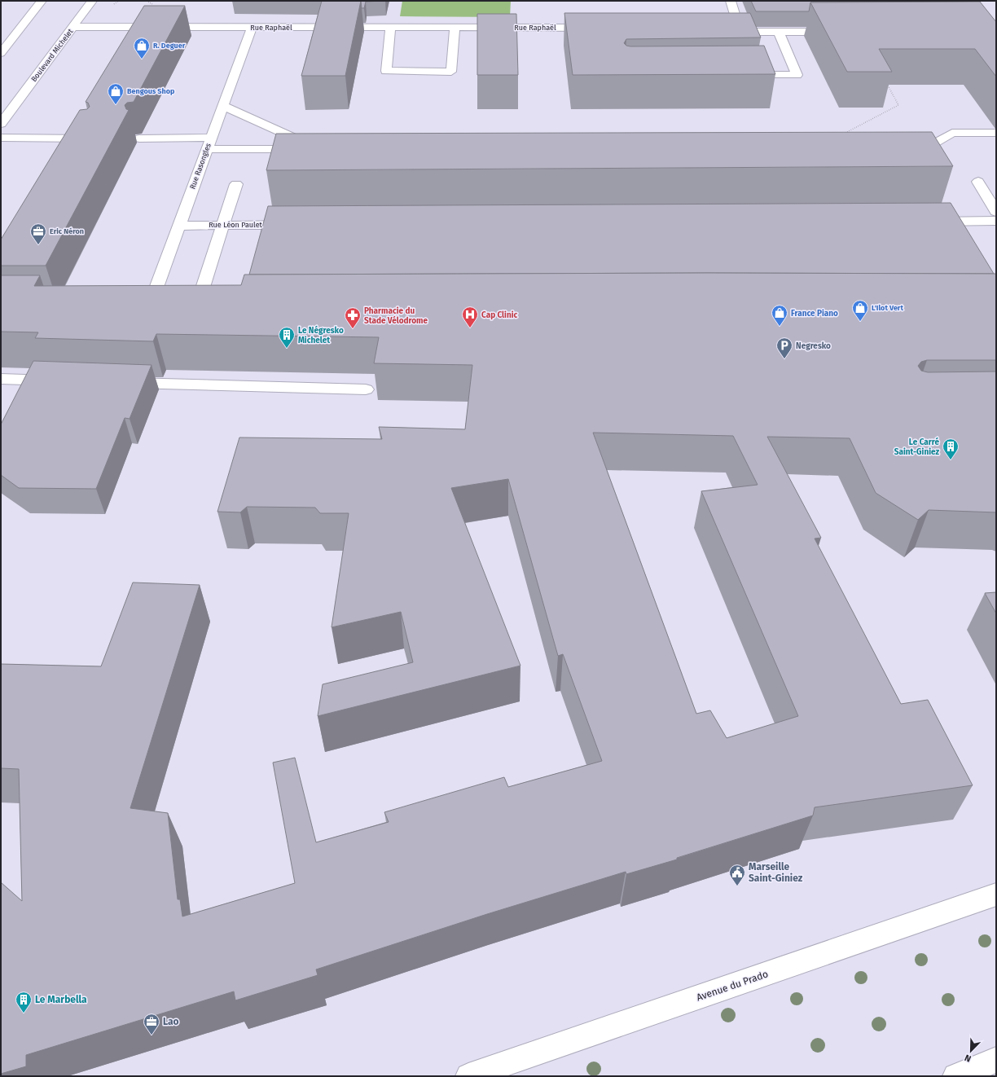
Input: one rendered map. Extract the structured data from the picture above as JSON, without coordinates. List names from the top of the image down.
{
  "streets": {
    "street": [
      "Rue Raphaël",
      "Boulevard Michelet",
      "Rue Rasongles",
      "Rue Léon Paulet",
      "Avenue du Prado"
    ]
  },
  "crossings": [
    ["Rue Raphaël", "Boulevard Michelet"],
    ["Rue Raphaël", "Rue Rasongles"],
    ["Rue Rasongles", "Rue Léon Paulet"]
  ],
  "places": {
    "shop": [
      "R. Deguer",
      "Bengous Shop",
      "L'Ilot Vert",
      "France Piano"
    ],
    "office": ["Eric Néron", "Lao"],
    "hospital": ["Cap Clinic"],
    "pharmacy": ["Pharmacie du Stade Vélodrome"],
    "building": ["Le Négresko Michelet", "Le Carré Saint-Giniez", "Le Marbella"],
    "parking": ["Negresko"],
    "public building": ["Marseille Saint-Giniez"]
  },
  "north": "bottom left"
}
